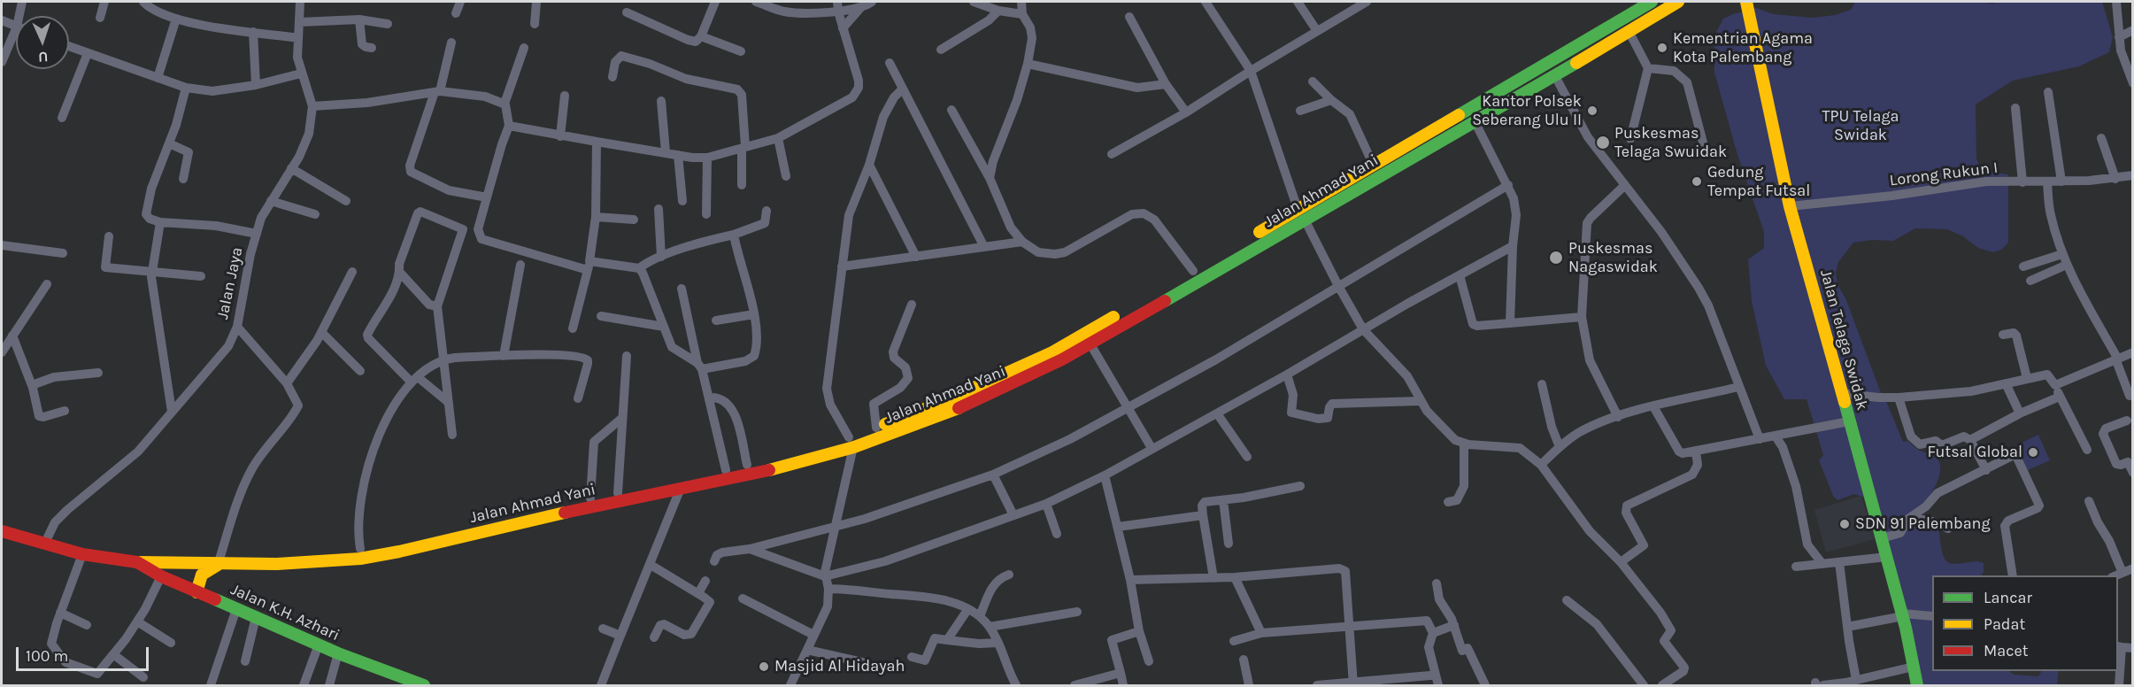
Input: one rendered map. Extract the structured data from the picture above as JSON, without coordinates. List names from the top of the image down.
{
  "streets": {
    "main road": ["Jalan Ahmad Yani", "Jalan Telaga Swidak", "Jalan K.H. Azhari"],
    "street": ["Lorong Rukun I", "Jalan Jaya"]
  },
  "crossings": [
    ["Lorong Rukun I", "Jalan Telaga Swidak"],
    ["Jalan Ahmad Yani", "Jalan Jaya"],
    ["Jalan Ahmad Yani", "Jalan K.H. Azhari"]
  ],
  "parks": ["TPU Telaga Swidak"],
  "places": [
    "Kementrian Agama Kota Palembang",
    "Kantor Polsek Seberang Ulu II",
    "Puskesmas Telaga Swuidak",
    "Gedung Tempat Futsal",
    "Puskesmas Nagaswidak",
    "Futsal Global",
    "SDN 91 Palembang",
    "Masjid Al Hidayah"
  ],
  "legend": ["Lancar", "Padat", "Macet"],
  "scale_bar": "100 m",
  "north": "bottom"
}
